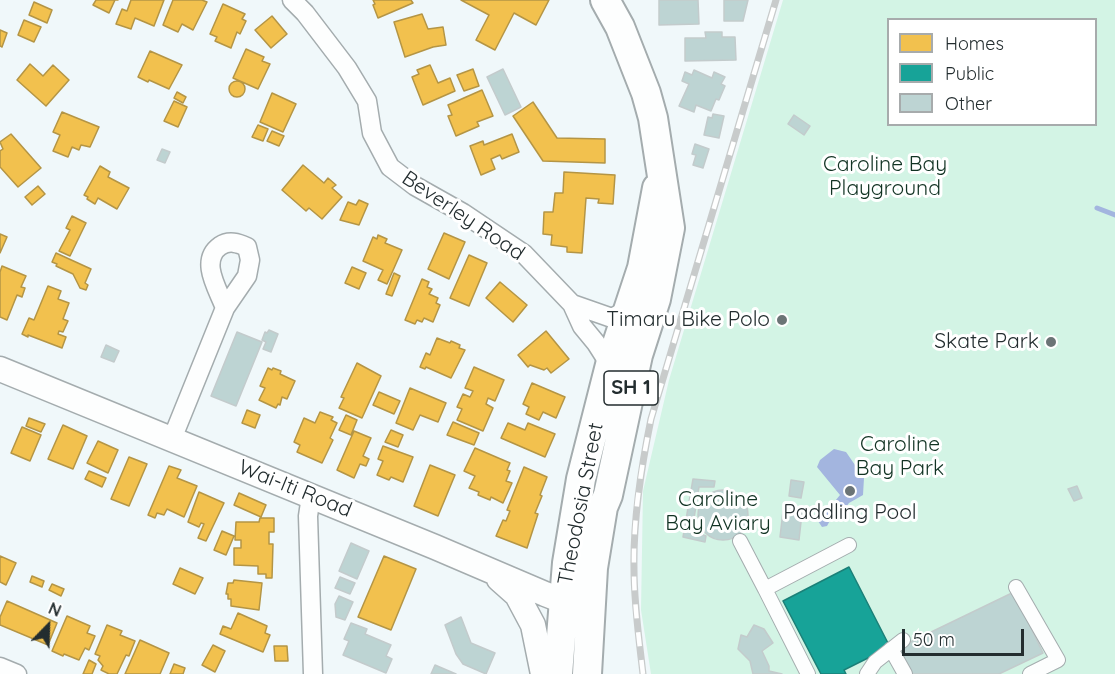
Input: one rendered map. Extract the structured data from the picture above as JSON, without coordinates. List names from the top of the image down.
{
  "streets": {
    "highway": ["SH 1", "Theodosia Street"],
    "main road": ["Wai-Iti Road"],
    "street": ["Beverley Road"]
  },
  "crossings": [
    ["Beverley Road", "Theodosia Street"],
    ["SH 1", "Theodosia Street"],
    ["Wai-Iti Road", "Theodosia Street"]
  ],
  "parks": ["Caroline Bay Playground", "Caroline Bay Park", "Caroline Bay Aviary"],
  "places": ["Timaru Bike Polo", "Skate Park", "Paddling Pool"],
  "legend": ["Homes", "Public", "Other"],
  "scale_bar": "50 m",
  "north": "top right"
}
